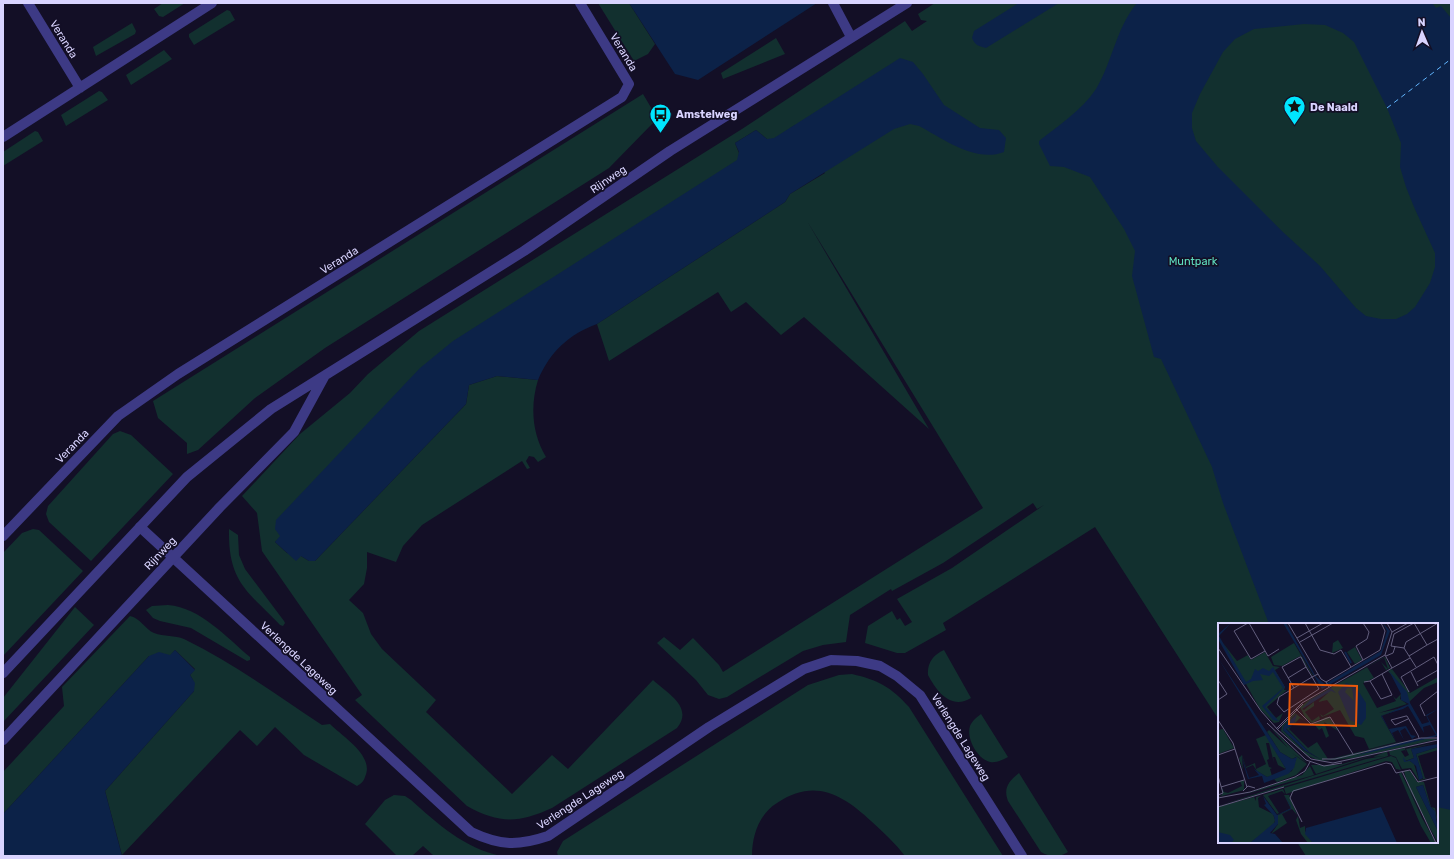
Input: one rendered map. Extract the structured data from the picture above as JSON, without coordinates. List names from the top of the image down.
{
  "streets": {
    "street": ["Veranda", "Rijnweg", "Verlengde Lageweg"]
  },
  "crossings": [
    ["Rijnweg", "Verlengde Lageweg"]
  ],
  "parks": ["Muntpark"],
  "places": {
    "place": ["De Naald"],
    "bus stop": ["Amstelweg"]
  },
  "north": "top"
}
